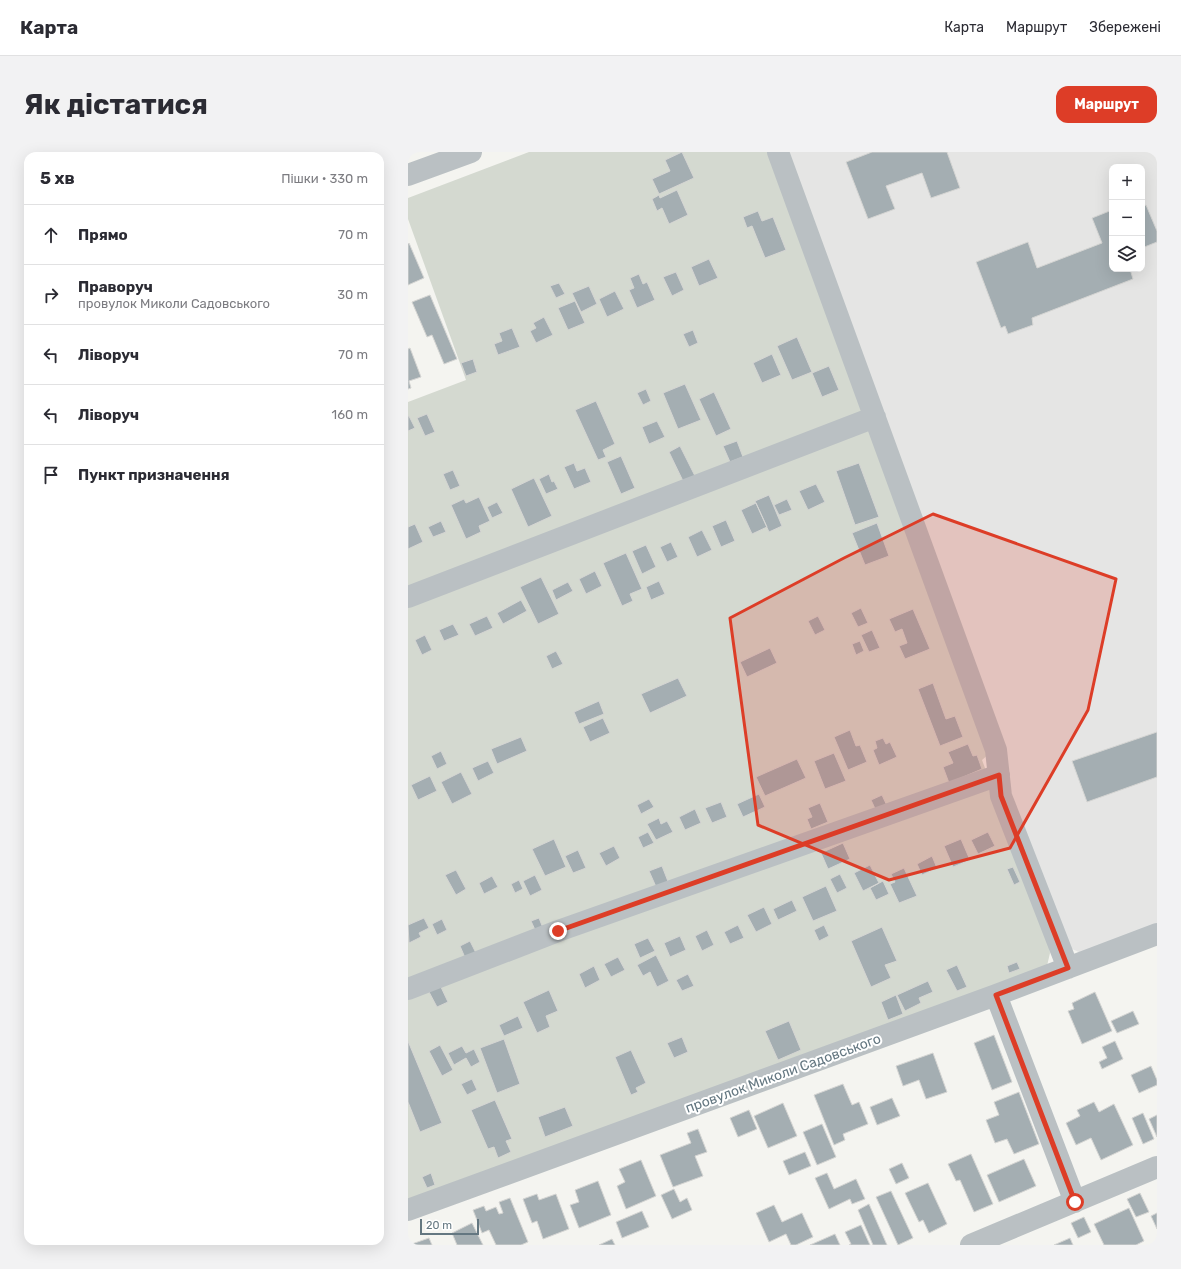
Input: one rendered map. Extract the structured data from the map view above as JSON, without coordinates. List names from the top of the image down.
{
  "streets": {
    "street": ["провулок Миколи Садовського"]
  },
  "scale_bar": "20 m",
  "page": {
    "header": "Карта",
    "nav": ["Карта", "Маршрут", "Збережені"],
    "buttons": "Маршрут",
    "title": "Як дістатися",
    "heading": ["5 хв", "Пішки · 330 m"],
    "map_buttons": ["+", "−"],
    "list": [
      ["Прямо", "70 m"],
      ["Праворуч", "провулок Миколи Садовського", "30 m"],
      ["Ліворуч", "70 m"],
      ["Ліворуч", "160 m"],
      "Пункт призначення"
    ],
    "scale": "20 m"
  }
}
